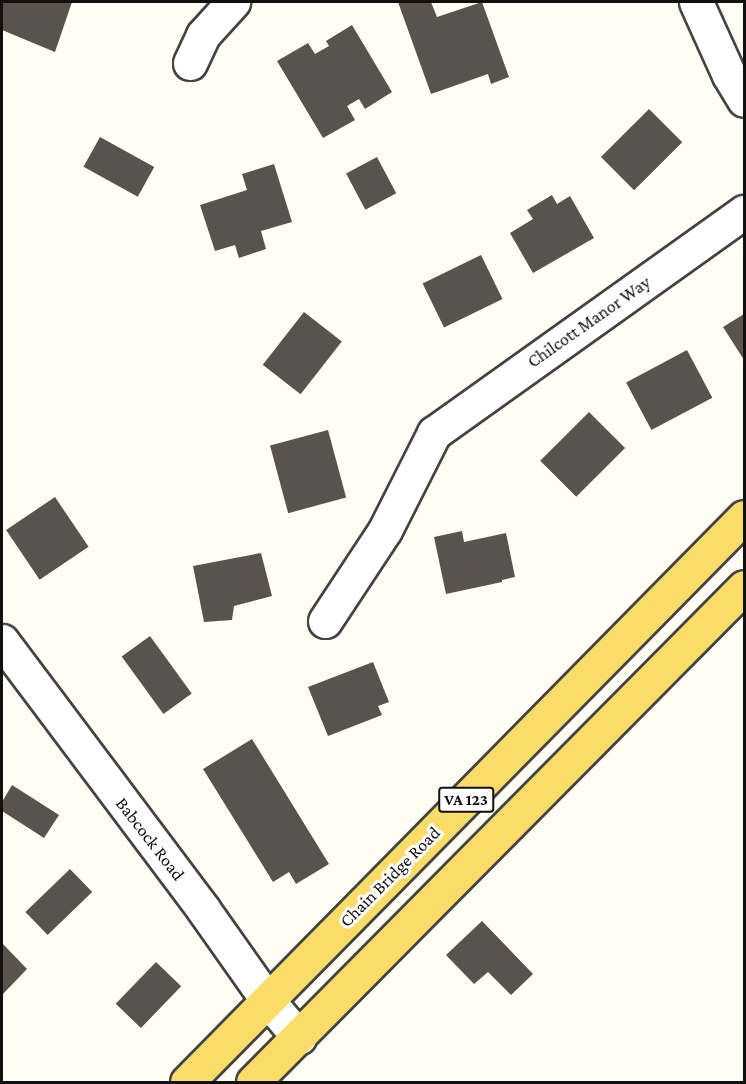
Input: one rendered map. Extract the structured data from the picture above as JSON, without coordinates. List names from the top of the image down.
{
  "streets": {
    "main road": ["VA 123", "Chain Bridge Road"],
    "street": ["Chilcott Manor Way", "Babcock Road"]
  },
  "crossings": [
    ["VA 123", "Babcock Road"],
    ["Babcock Road", "Chain Bridge Road"]
  ]
}
